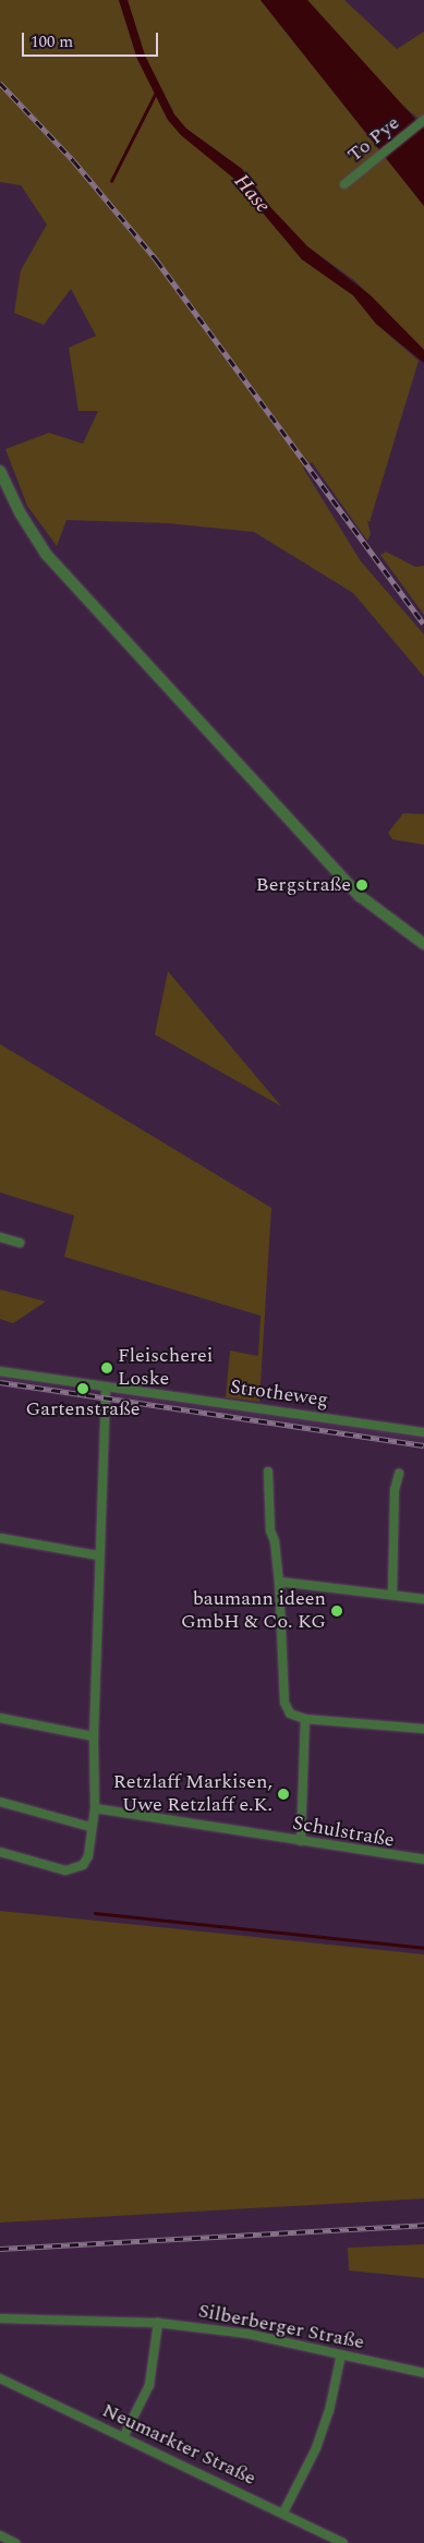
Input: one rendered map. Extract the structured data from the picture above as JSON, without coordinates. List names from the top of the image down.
{
  "streets": {
    "street": [
      "To Pye",
      "Strotheweg",
      "Schulstraße",
      "Silberberger Straße",
      "Neumarkter Straße"
    ]
  },
  "water": ["Hase"],
  "places": [
    "Bergstraße",
    "Fleischerei Loske",
    "Gartenstraße",
    "baumann ideen GmbH & Co. KG",
    "Retzlaff Markisen, Uwe Retzlaff e.K."
  ],
  "scale_bar": "100 m"
}
